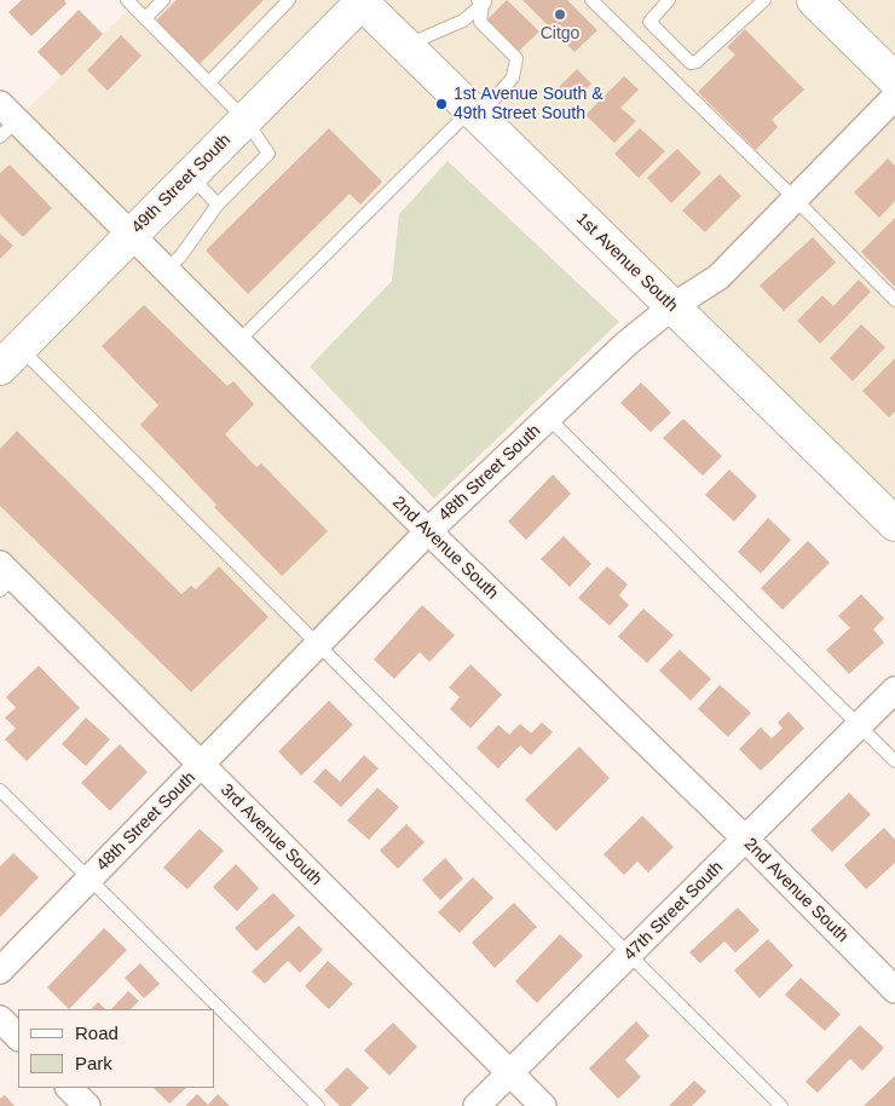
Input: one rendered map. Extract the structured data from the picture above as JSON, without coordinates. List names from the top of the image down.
{
  "streets": {
    "main road": ["49th Street South", "1st Avenue South"],
    "street": [
      "48th Street South",
      "2nd Avenue South",
      "3rd Avenue South",
      "47th Street South"
    ]
  },
  "crossings": [
    ["49th Street South", "1st Avenue South"],
    ["49th Street South", "2nd Avenue South"],
    ["1st Avenue South", "48th Street South"],
    ["48th Street South", "2nd Avenue South"],
    ["48th Street South", "3rd Avenue South"],
    ["2nd Avenue South", "47th Street South"],
    ["3rd Avenue South", "47th Street South"]
  ],
  "places": ["Citgo", "1st Avenue South & 49th Street South"],
  "legend": ["Road", "Park"]
}
